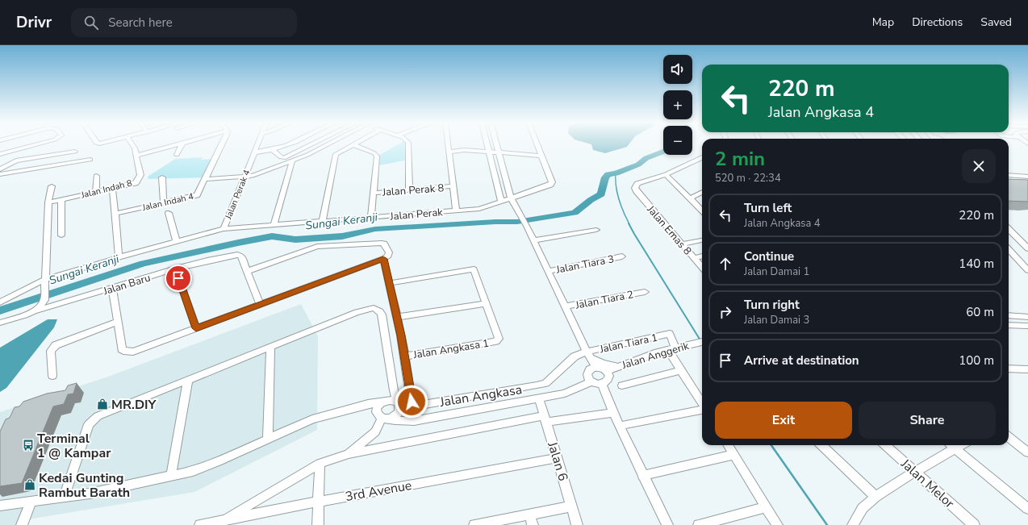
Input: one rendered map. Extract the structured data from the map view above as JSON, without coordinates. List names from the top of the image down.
{
  "streets": {
    "street": [
      "Jalan Indah 8",
      "Jalan Perak 8",
      "Jalan Perak 4",
      "Jalan Indah 4",
      "Jalan Perak",
      "Jalan Emas 8",
      "Jalan Tiara 3",
      "Jalan Baru",
      "Jalan Tiara 2",
      "Jalan Tiara 1",
      "Jalan Angkasa 1",
      "Jalan Anggerik",
      "Jalan Angkasa",
      "Jalan 6",
      "Jalan Melor",
      "3rd Avenue"
    ]
  },
  "crossings": [
    ["Jalan Perak 4", "Jalan Perak"],
    ["Jalan Tiara 1", "Jalan Anggerik"],
    ["Jalan Tiara 1", "Jalan Angkasa"],
    ["Jalan Angkasa 1", "Jalan Angkasa"],
    ["Jalan 6", "3rd Avenue"]
  ],
  "water": ["Sungai Keranji"],
  "places": {
    "shop": ["MR.DIY", "Kedai Gunting Rambut Barath"],
    "bus stop": ["Terminal 1 @ Kampar"]
  },
  "page": {
    "header": "Drivr",
    "search": "Search here",
    "nav": ["Map", "Directions", "Saved"],
    "map_buttons": ["+", "−"],
    "turn": ["220 m", "Jalan Angkasa 4"],
    "heading": ["2 min", "520 m · 22:34"],
    "list": [
      {
        "name": "Turn left",
        "note": "Jalan Angkasa 4",
        "value": "220 m"
      },
      {
        "name": "Continue",
        "note": "Jalan Damai 1",
        "value": "140 m"
      },
      {
        "name": "Turn right",
        "note": "Jalan Damai 3",
        "value": "60 m"
      },
      {
        "name": "Arrive at destination",
        "value": "100 m"
      }
    ],
    "buttons": ["Exit", "Share"]
  }
}
